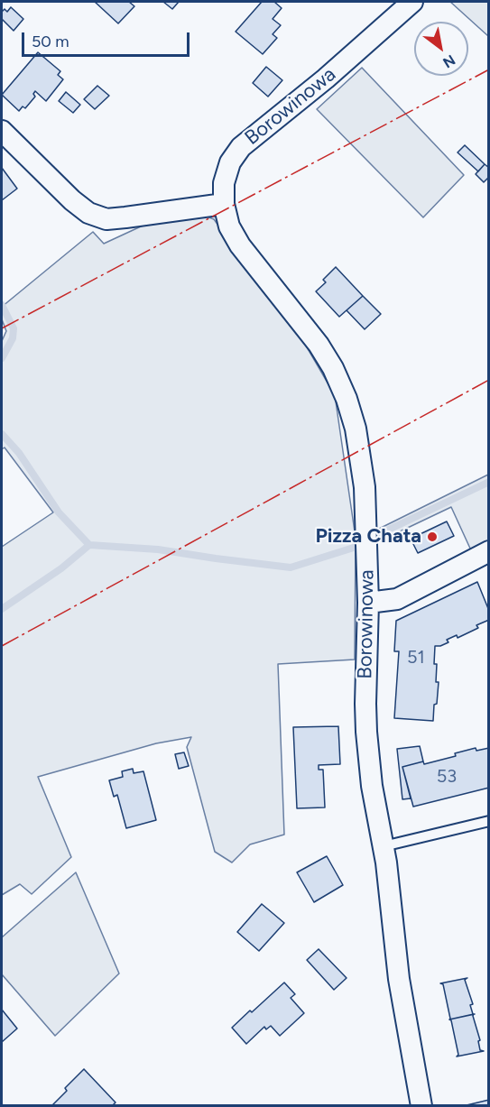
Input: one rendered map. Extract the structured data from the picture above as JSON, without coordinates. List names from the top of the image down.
{
  "streets": {
    "street": ["Borowinowa"]
  },
  "places": ["Pizza Chata"],
  "house_numbers": ["51", "53"],
  "scale_bar": "50 m",
  "north": "bottom right"
}
